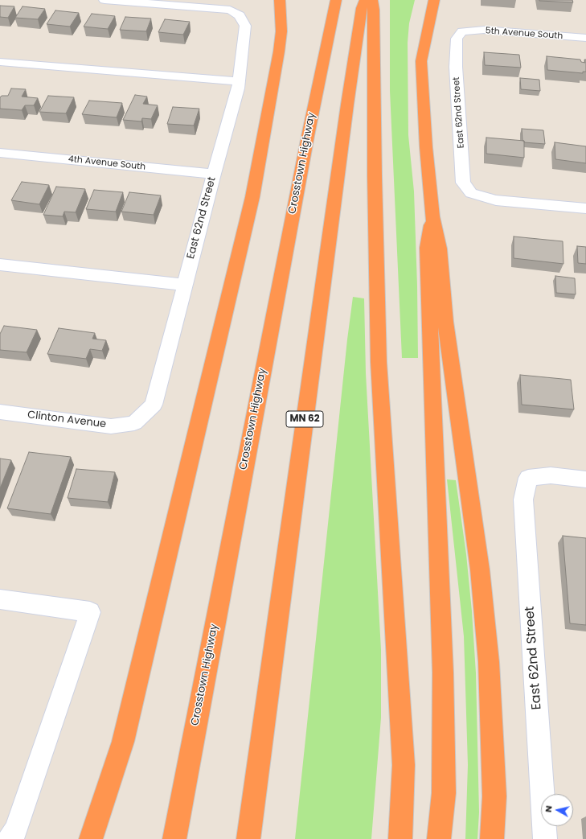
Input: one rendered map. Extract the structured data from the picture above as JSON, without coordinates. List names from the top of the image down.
{
  "streets": {
    "highway": ["Crosstown Highway", "MN 62"],
    "street": [
      "5th Avenue South",
      "East 62nd Street",
      "4th Avenue South",
      "Clinton Avenue"
    ]
  },
  "crossings": [
    ["5th Avenue South", "East 62nd Street"],
    ["East 62nd Street", "4th Avenue South"],
    ["East 62nd Street", "Clinton Avenue"]
  ],
  "north": "left"
}
